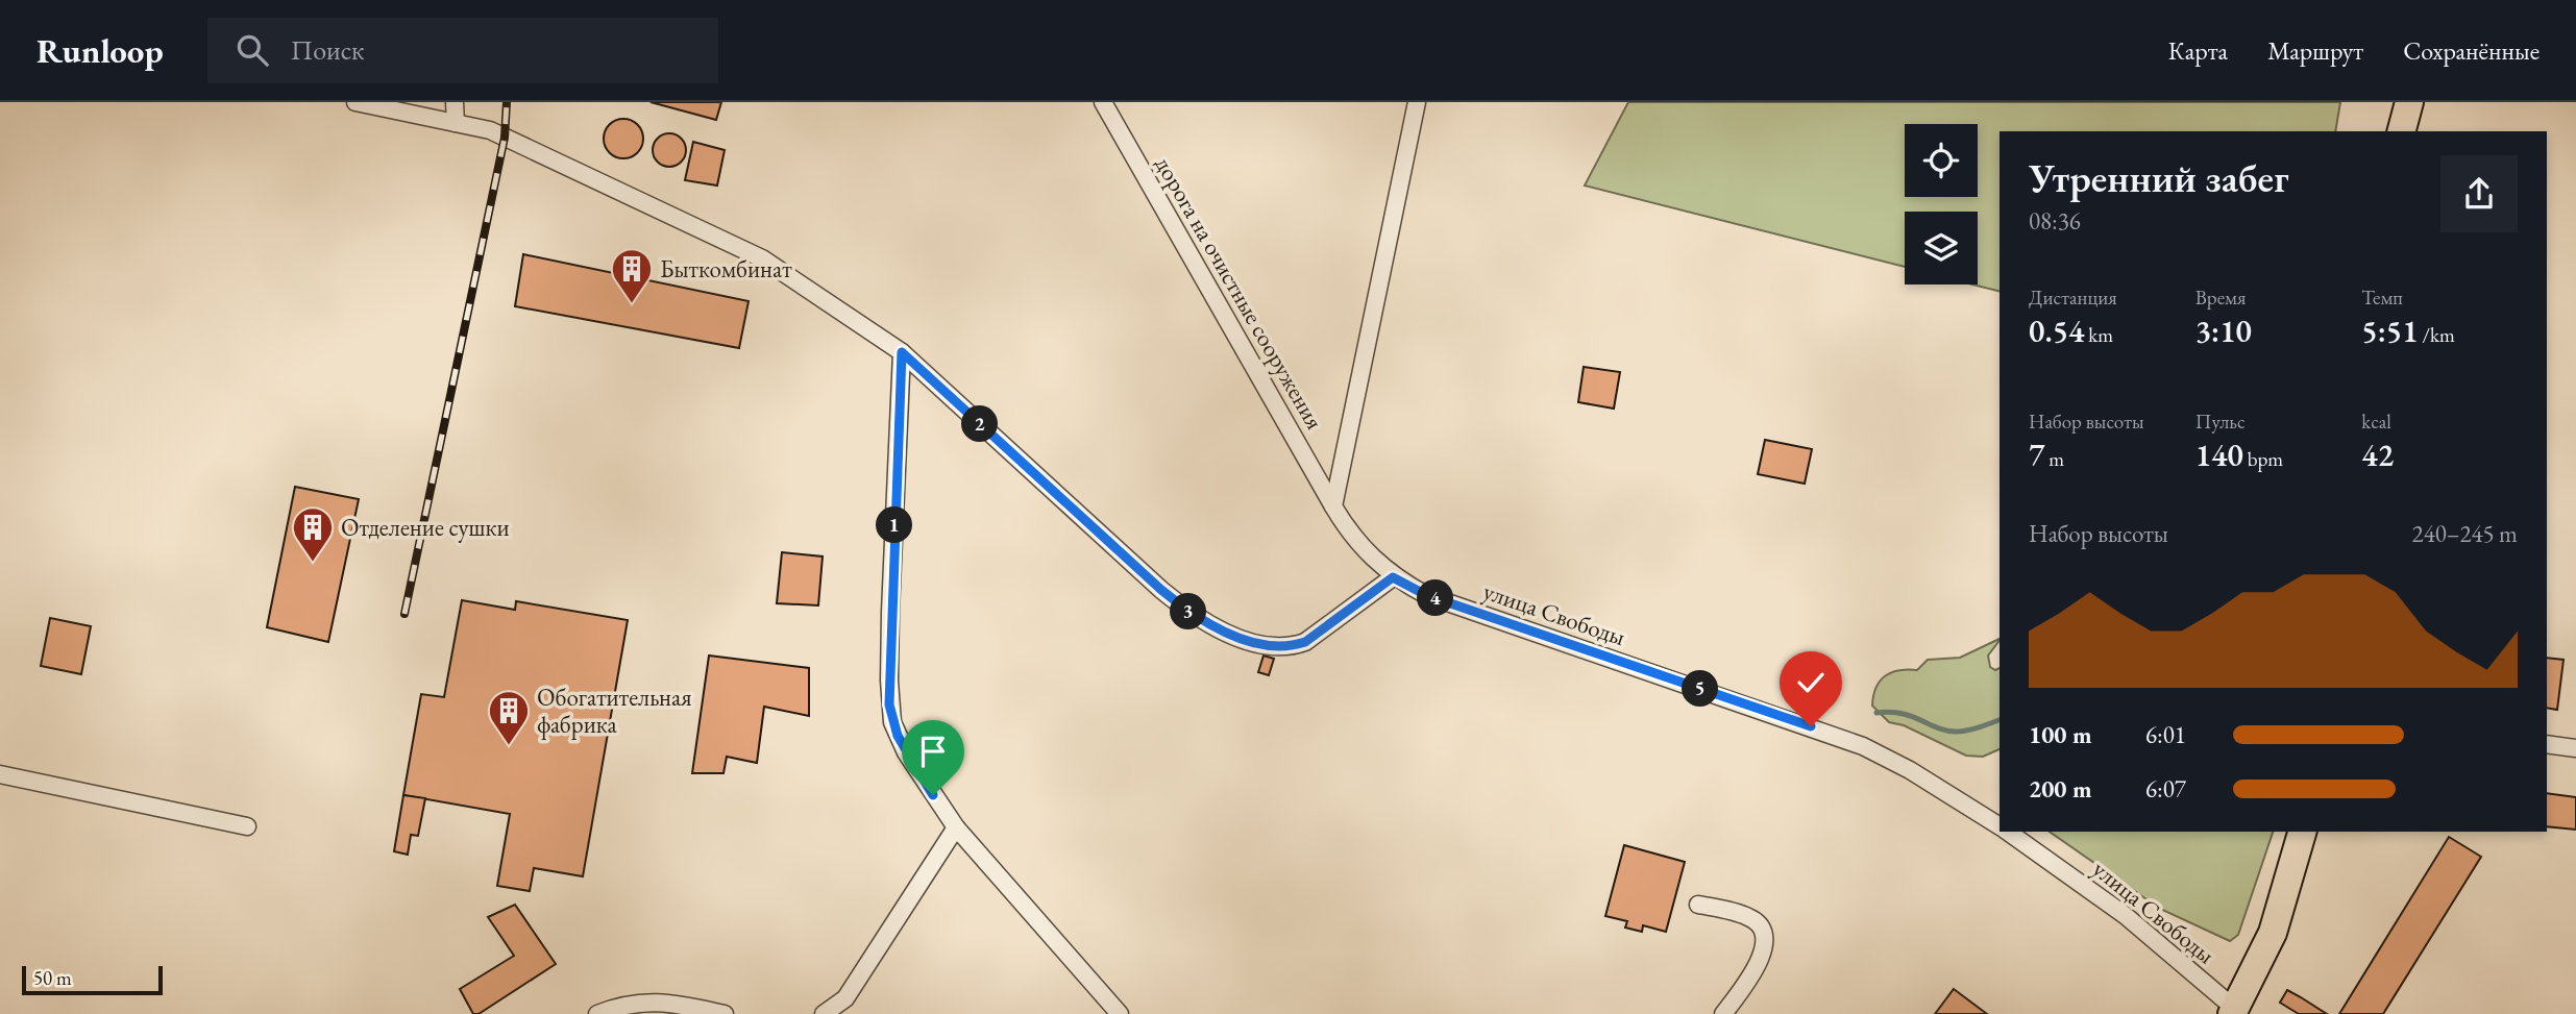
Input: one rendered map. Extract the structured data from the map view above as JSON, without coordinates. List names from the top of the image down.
{
  "streets": {
    "street": ["дорога на очистные сооружения", "улица Свободы"]
  },
  "crossings": [
    ["дорога на очистные сооружения", "улица Свободы"]
  ],
  "places": {
    "building": ["Быткомбинат", "Отделение сушки", "Обогатительная фабрика"]
  },
  "scale_bar": "50 m",
  "page": {
    "header": "Runloop",
    "search": "Поиск",
    "nav": ["Карта", "Маршрут", "Сохранённые"],
    "heading": ["Утренний забег", "08:36"],
    "stats": [
      ["Дистанция", "0.54 km"],
      ["Время", "3:10"],
      ["Темп", "5:51 /km"],
      ["Набор высоты", "7 m"],
      ["Пульс", "140 bpm"],
      ["kcal", "42"]
    ],
    "pins": [
      "2",
      "1",
      "4",
      "3",
      "5"
    ],
    "chart": ["Набор высоты", "240–245 m"],
    "list": [
      {
        "name": "100 m",
        "note": "6:01"
      },
      {
        "name": "200 m",
        "note": "6:07"
      }
    ],
    "scale": "50 m"
  }
}
